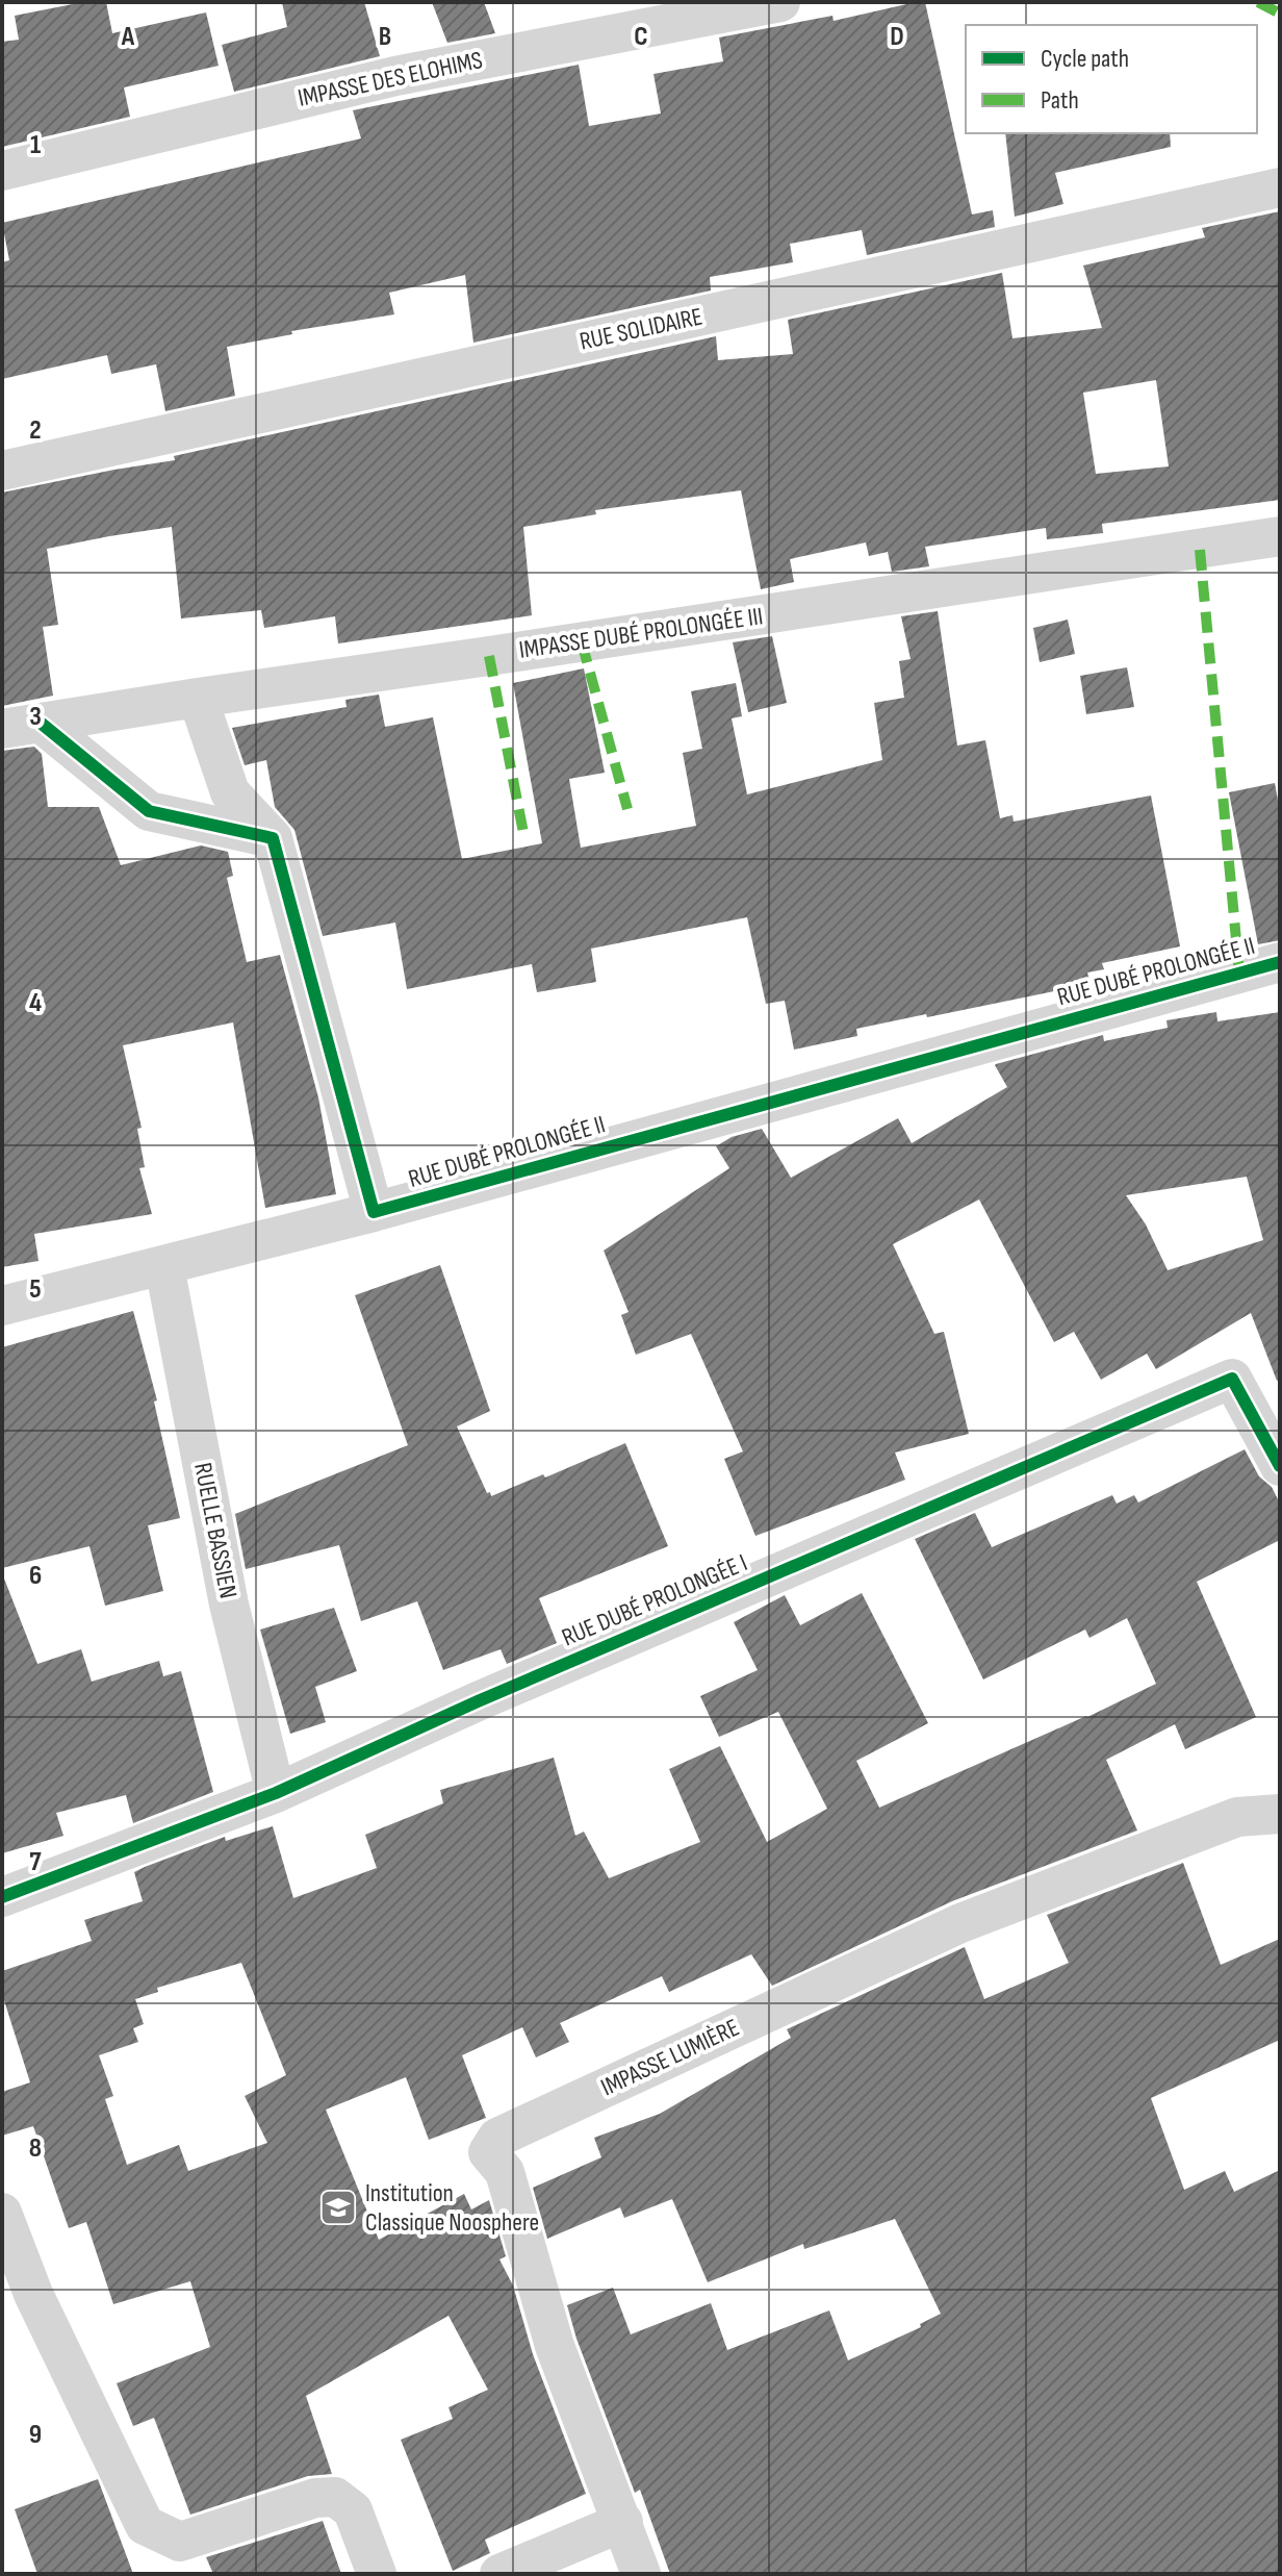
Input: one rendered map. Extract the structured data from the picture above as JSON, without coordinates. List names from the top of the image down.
{
  "streets": {
    "street": [
      "IMPASSE DES ELOHIMS",
      "RUE SOLIDAIRE",
      "IMPASSE DUBÉ PROLONGÉE III",
      "RUE DUBÉ PROLONGÉE II",
      "RUELLE BASSIEN",
      "RUE DUBÉ PROLONGÉE I",
      "IMPASSE LUMIÈRE"
    ]
  },
  "crossings": [
    ["RUE DUBÉ PROLONGÉE II", "RUELLE BASSIEN"],
    ["RUELLE BASSIEN", "RUE DUBÉ PROLONGÉE I"]
  ],
  "places": {
    "school or university": ["Institution Classique Noosphere"]
  },
  "legend": ["Cycle path", "Path"],
  "grid": {
    "columns": [
      "A",
      "B",
      "C",
      "D"
    ],
    "rows": [
      "1",
      "2",
      "3",
      "4",
      "5",
      "6",
      "7",
      "8",
      "9"
    ]
  }
}
